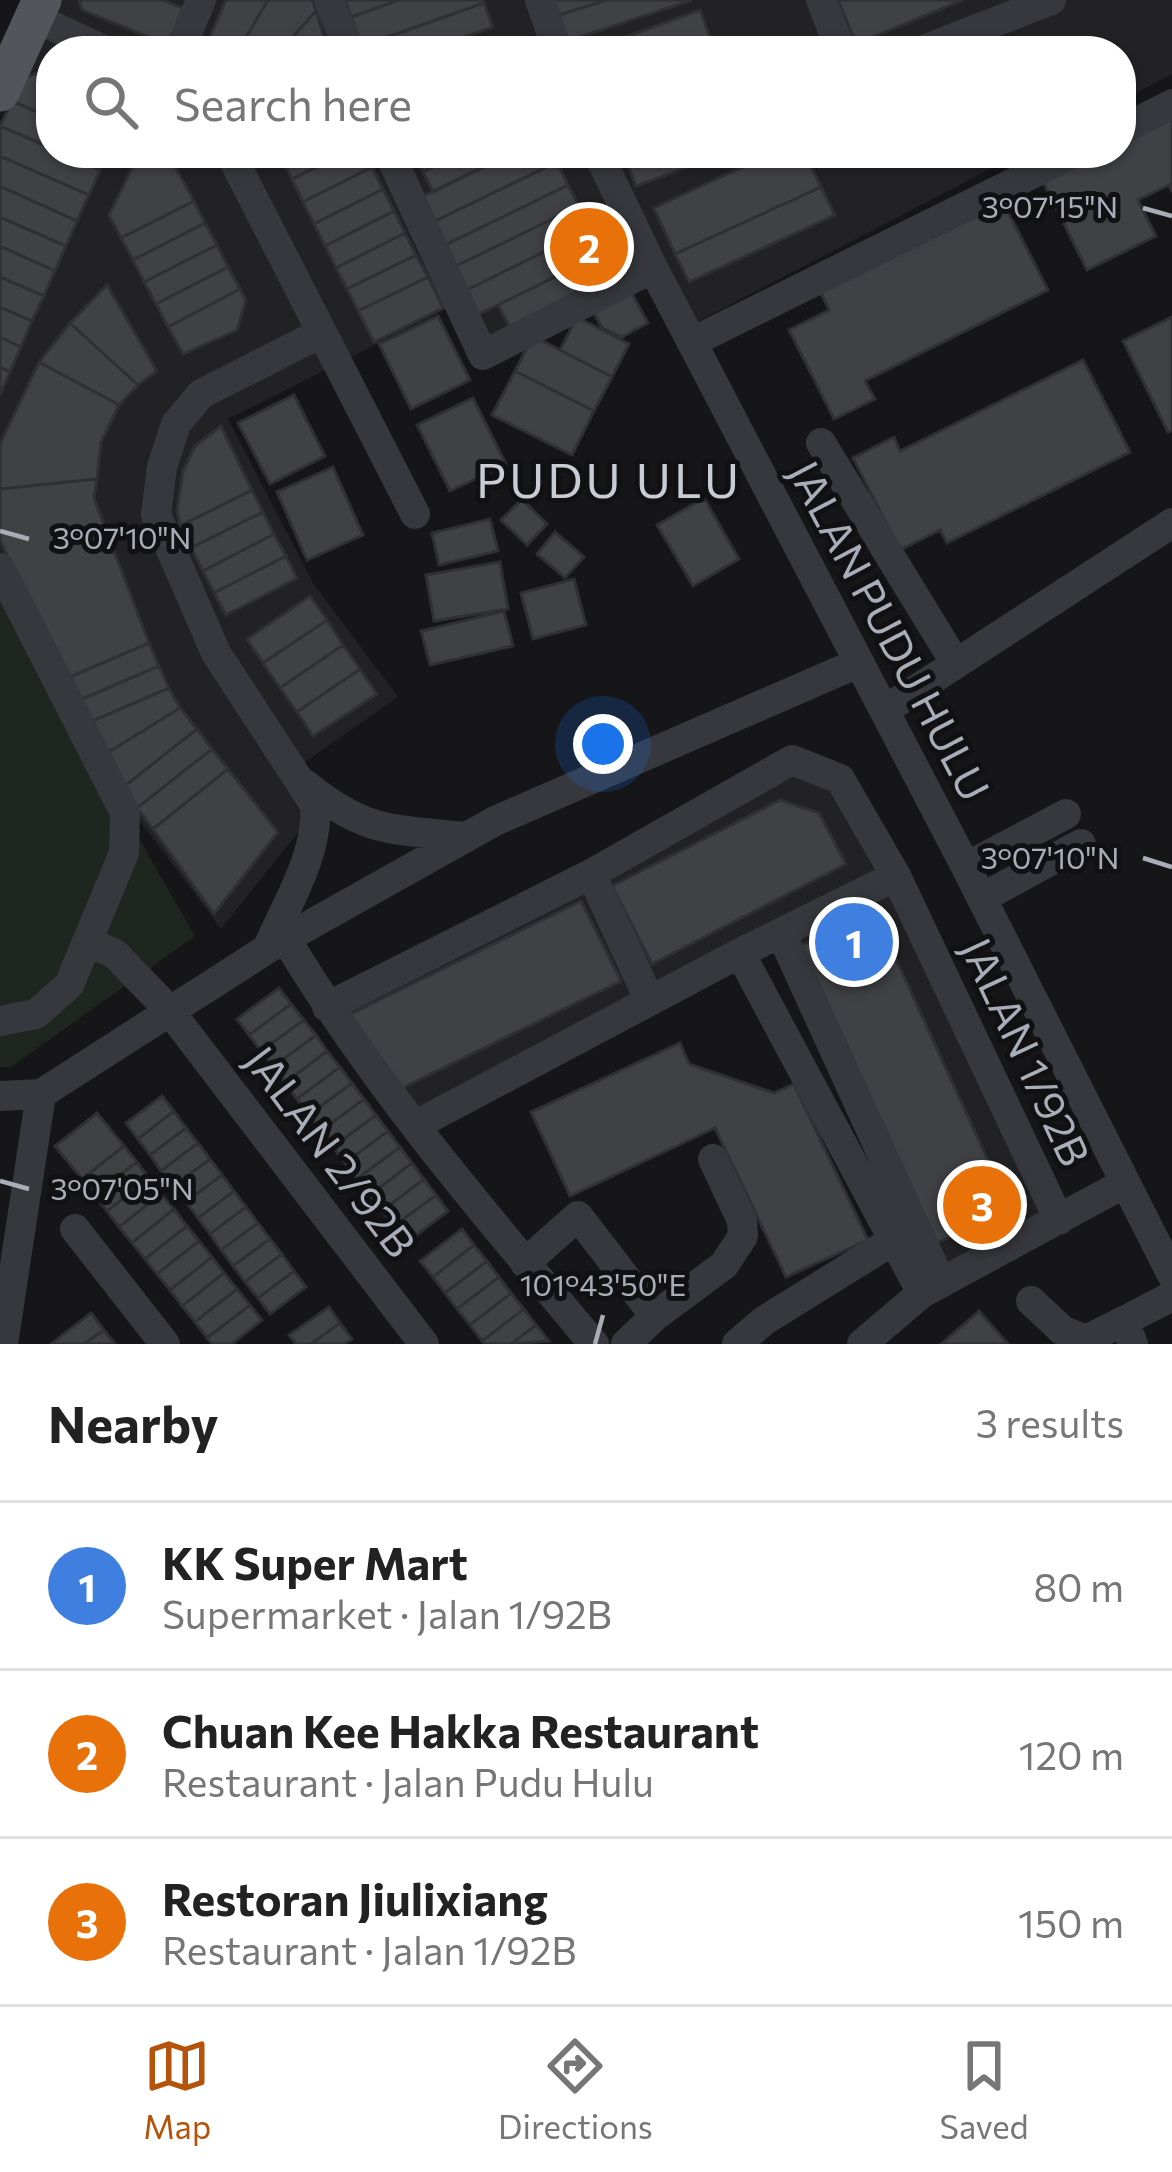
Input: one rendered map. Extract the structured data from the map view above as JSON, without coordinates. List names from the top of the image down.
{
  "streets": {
    "street": ["JALAN PUDU HULU", "JALAN 1/92B", "JALAN 2/92B"]
  },
  "districts": ["PUDU ULU"],
  "page": {
    "search": "Search here",
    "pins": ["2", "1", "3"],
    "heading": ["Nearby", "3 results"],
    "list": [
      {
        "mark": "1",
        "name": "KK Super Mart",
        "note": "Supermarket · Jalan 1/92B",
        "value": "80 m"
      },
      {
        "mark": "2",
        "name": "Chuan Kee Hakka Restaurant",
        "note": "Restaurant · Jalan Pudu Hulu",
        "value": "120 m"
      },
      {
        "mark": "3",
        "name": "Restoran Jiulixiang",
        "note": "Restaurant · Jalan 1/92B",
        "value": "150 m"
      }
    ],
    "nav": ["Map", "Directions", "Saved"]
  },
  "coordinates": [
    "3°07'15\"N",
    "3°07'10\"N",
    "3°07'05\"N",
    "101°43'50\"E"
  ]
}
